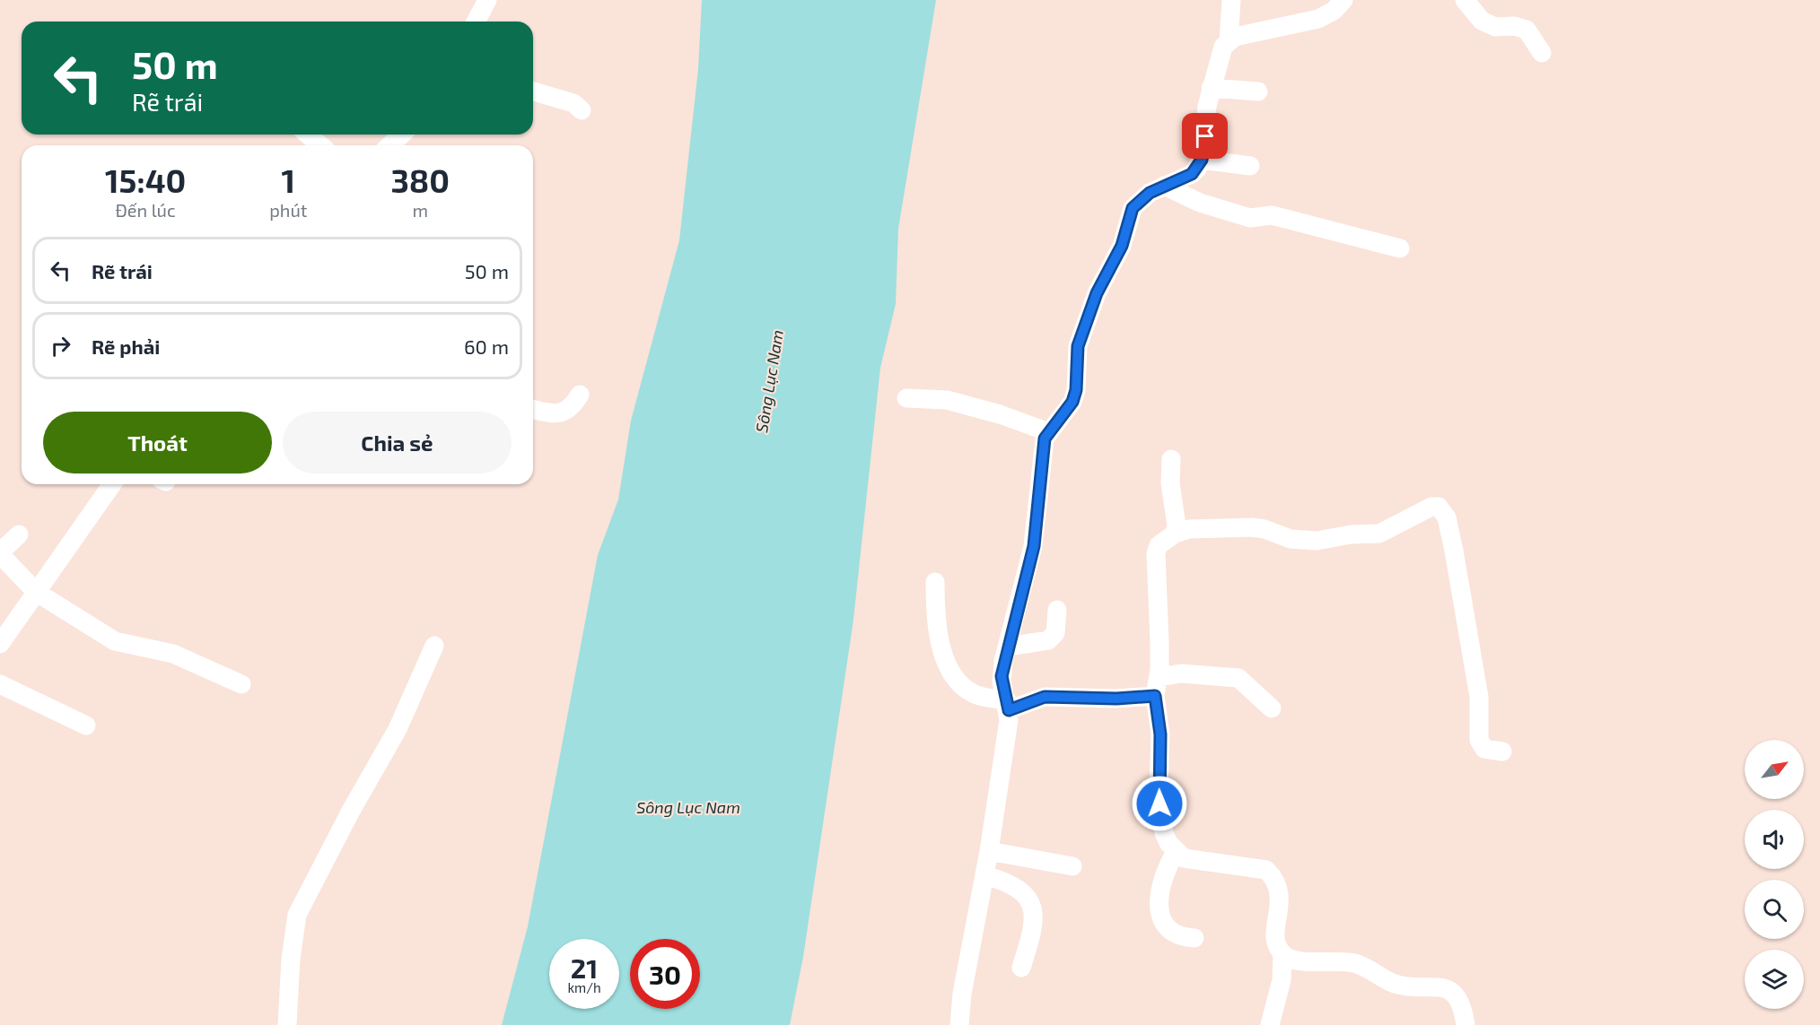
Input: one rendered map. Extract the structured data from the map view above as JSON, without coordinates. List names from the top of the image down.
{
  "water": ["Sông Lục Nam"],
  "north": "top right",
  "page": {
    "turn": ["50 m", "Rẽ trái"],
    "eta": [
      "15:40",
      "Đến lúc",
      "1",
      "phút",
      "380",
      "m"
    ],
    "list": [
      {
        "name": "Rẽ trái",
        "value": "50 m"
      },
      {
        "name": "Rẽ phải",
        "value": "60 m"
      }
    ],
    "buttons": ["Thoát", "Chia sẻ"],
    "speed": "21 km/h",
    "limit": "30"
  }
}
